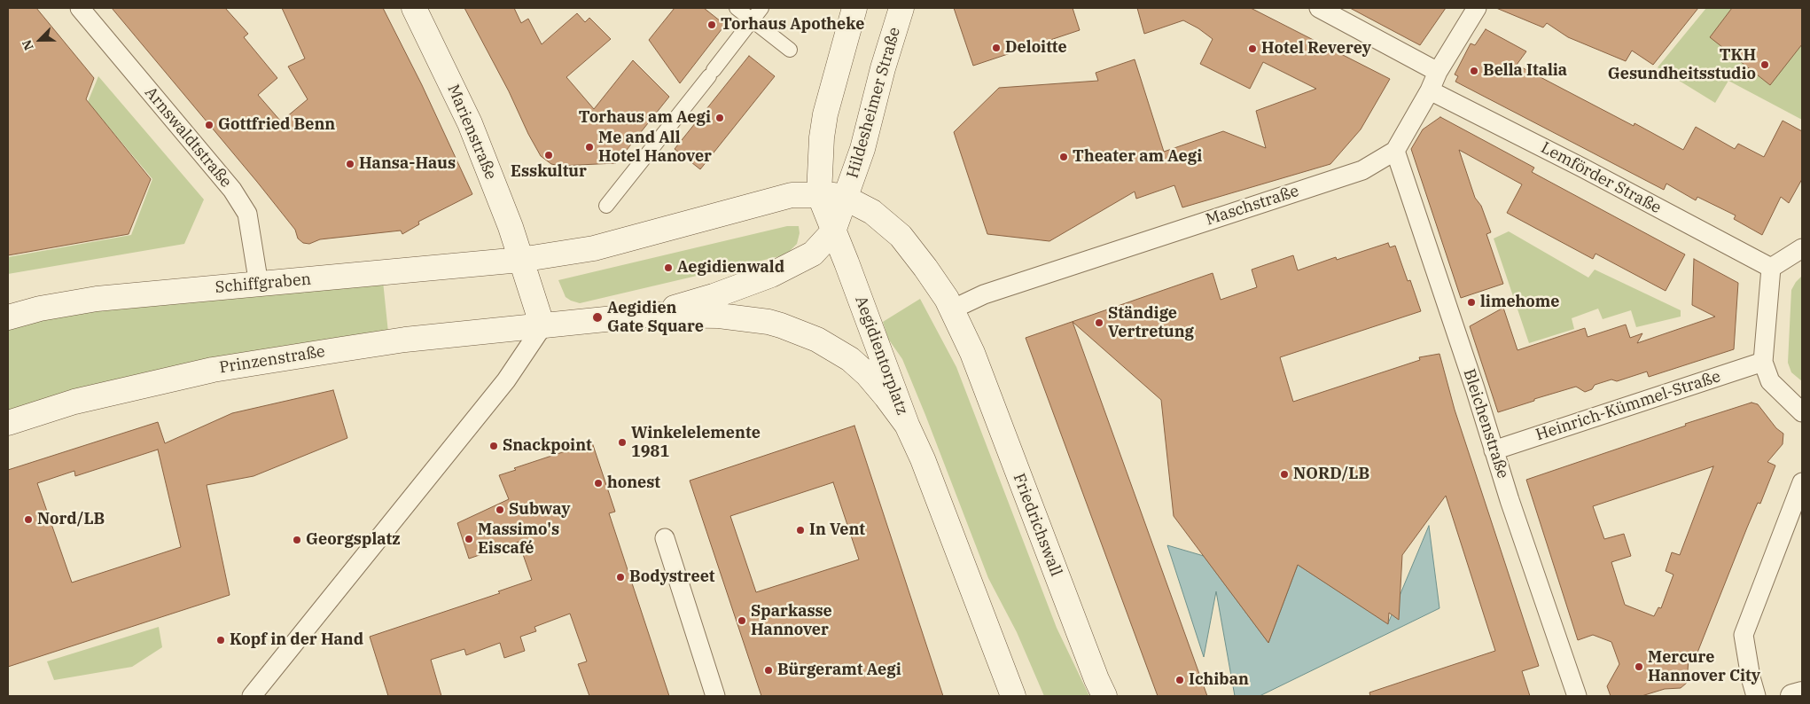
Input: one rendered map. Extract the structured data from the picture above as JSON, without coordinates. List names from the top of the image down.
{
  "streets": {
    "main road": [
      "Hildesheimer Straße",
      "Marienstraße",
      "Schiffgraben",
      "Aegidientorplatz",
      "Prinzenstraße",
      "Friedrichswall"
    ],
    "street": [
      "Arnswaldtstraße",
      "Lemförder Straße",
      "Maschstraße",
      "Heinrich-Kümmel-Straße",
      "Bleichenstraße"
    ]
  },
  "crossings": [
    ["Hildesheimer Straße", "Aegidientorplatz"],
    ["Marienstraße", "Schiffgraben"],
    ["Arnswaldtstraße", "Schiffgraben"],
    ["Lemförder Straße", "Maschstraße"],
    ["Maschstraße", "Bleichenstraße"],
    ["Maschstraße", "Friedrichswall"],
    ["Aegidientorplatz", "Prinzenstraße"],
    ["Heinrich-Kümmel-Straße", "Bleichenstraße"]
  ],
  "places": [
    "Torhaus Apotheke",
    "Deloitte",
    "Hotel Reverey",
    "TKH Gesundheitsstudio",
    "Bella Italia",
    "Torhaus am Aegi",
    "Gottfried Benn",
    "Me and All Hotel Hanover",
    "Esskultur",
    "Theater am Aegi",
    "Hansa-Haus",
    "Aegidienwald",
    "limehome",
    "Aegidien Gate Square",
    "Ständige Vertretung",
    "Winkelelemente 1981",
    "Snackpoint",
    "NORD/LB",
    "honest",
    "Subway",
    "Nord/LB",
    "In Vent",
    "Massimo's Eiscafé",
    "Georgsplatz",
    "Bodystreet",
    "Sparkasse Hannover",
    "Kopf in der Hand",
    "Mercure Hannover City",
    "Bürgeramt Aegi",
    "Ichiban"
  ],
  "north": "bottom left"
}
